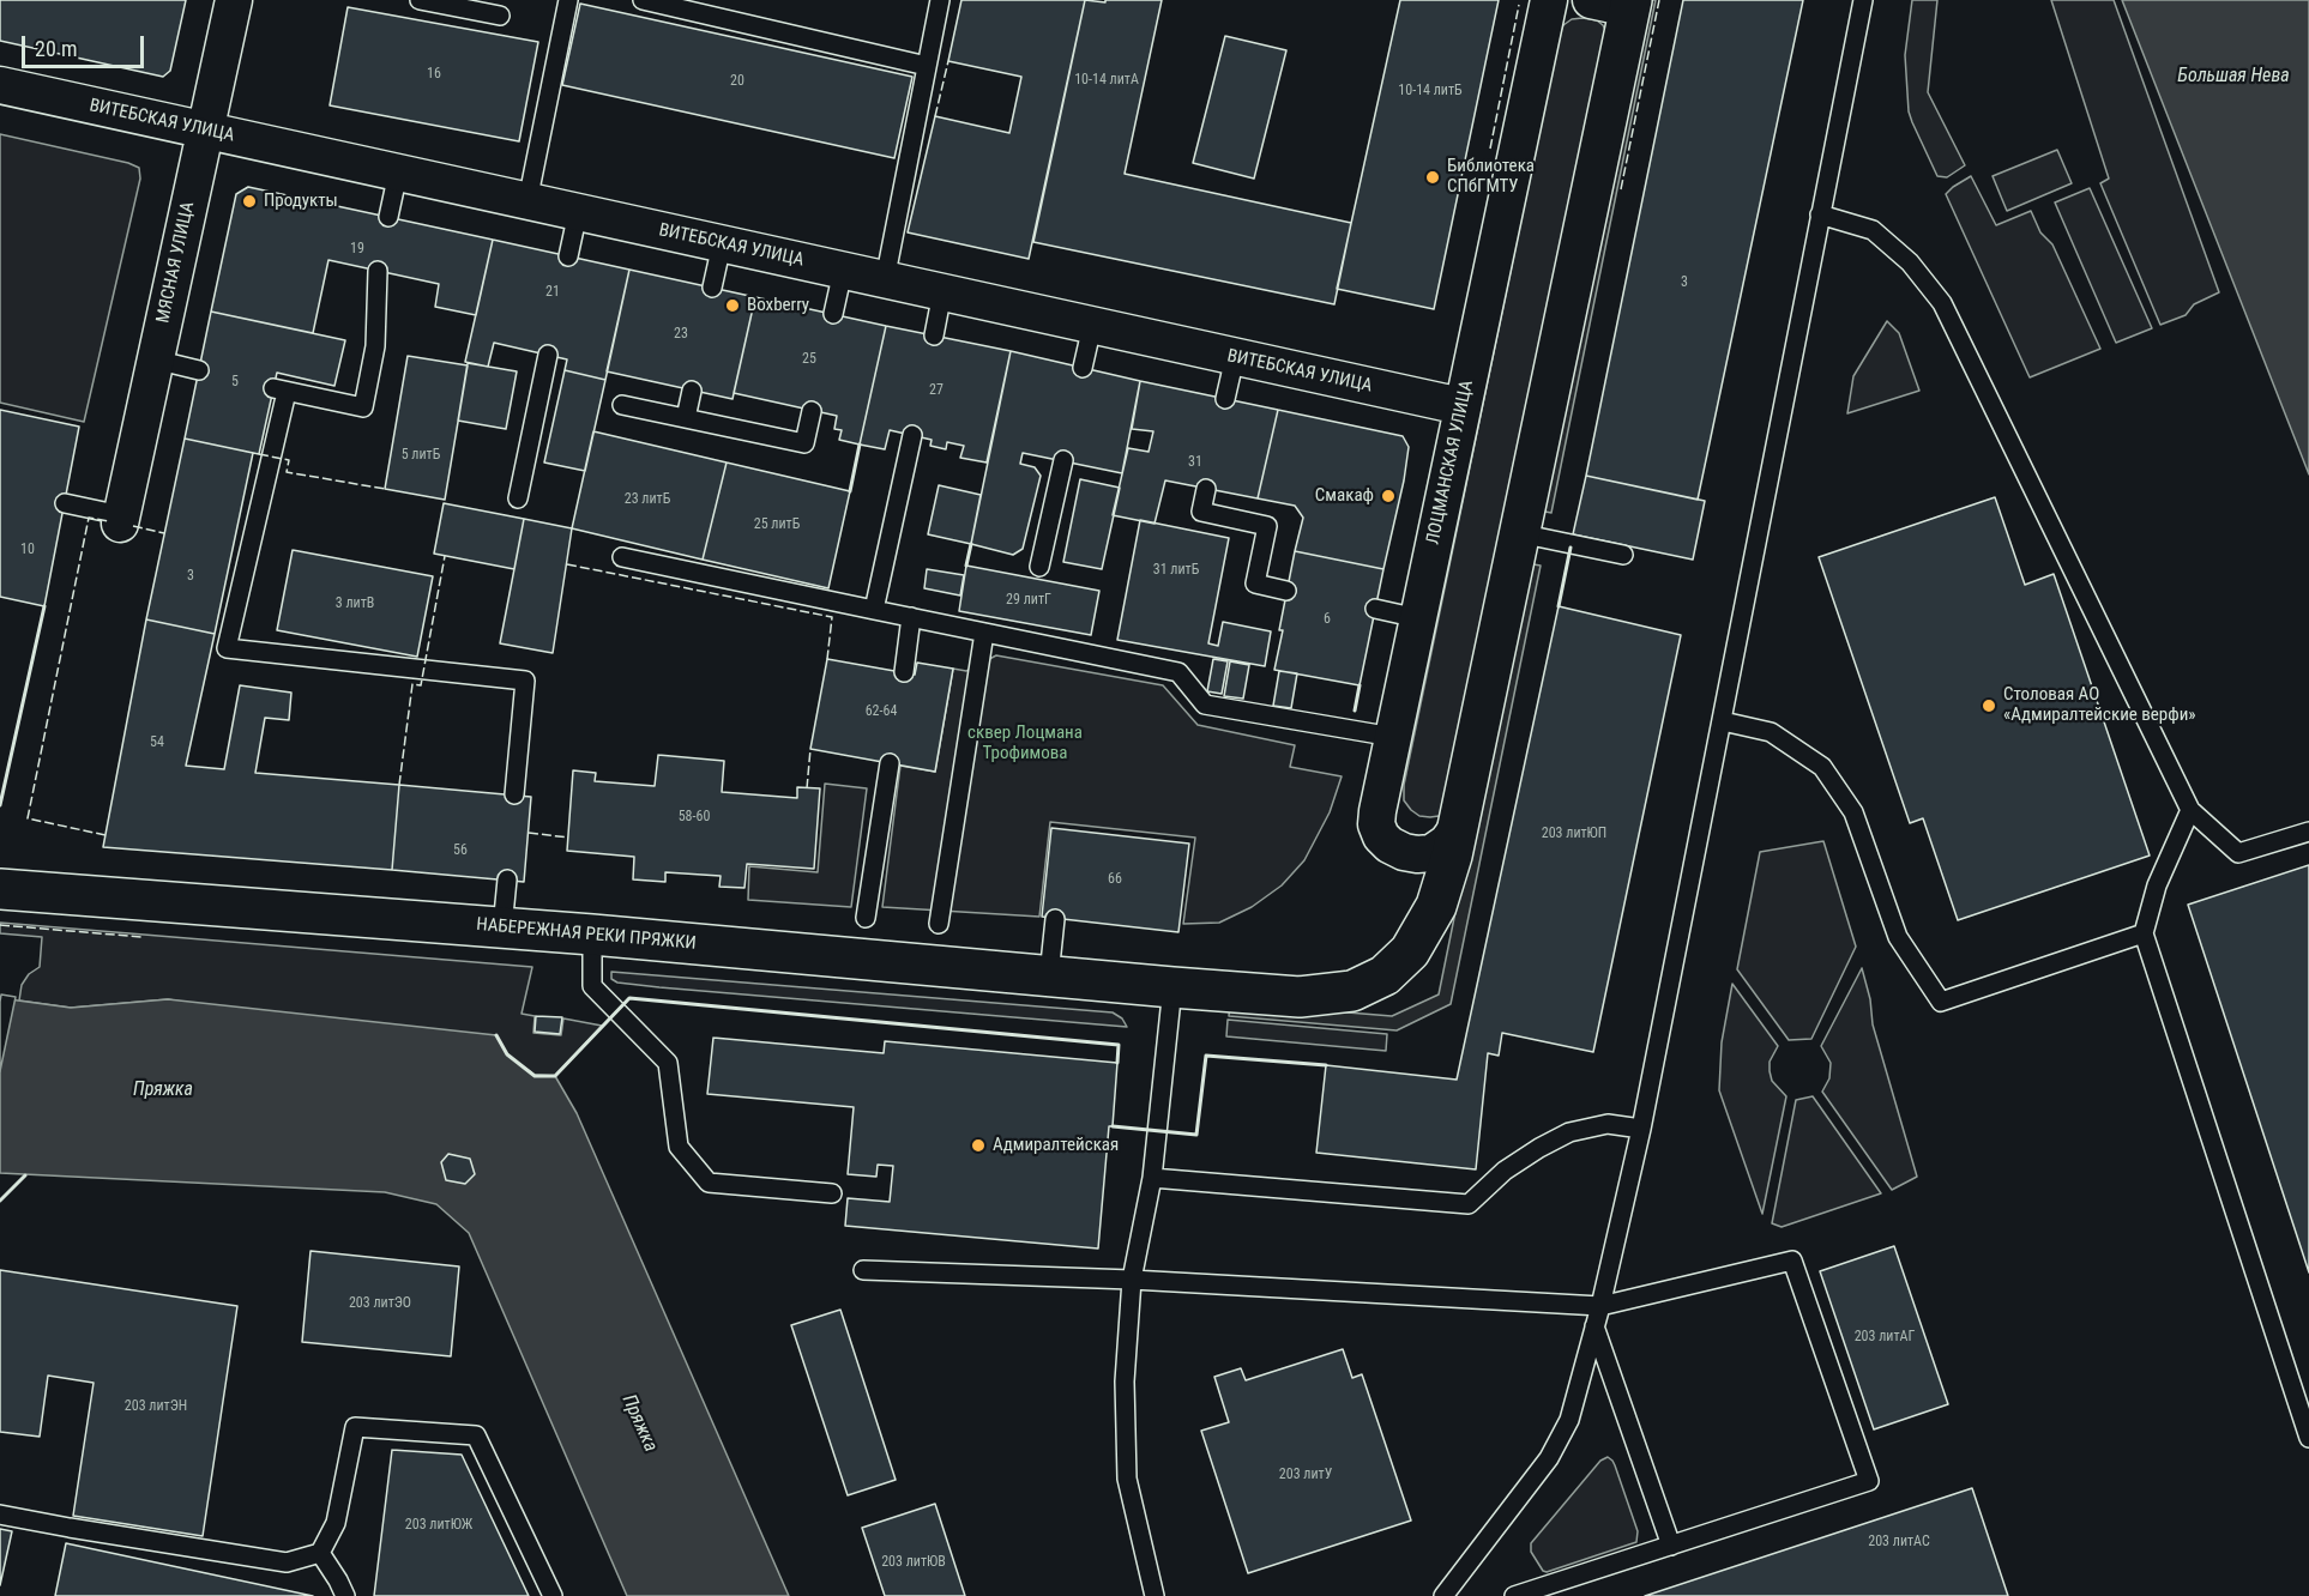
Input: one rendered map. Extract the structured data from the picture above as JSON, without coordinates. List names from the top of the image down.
{
  "streets": {
    "main road": ["НАБЕРЕЖНАЯ РЕКИ ПРЯЖКИ"],
    "street": ["ВИТЕБСКАЯ УЛИЦА", "МЯСНАЯ УЛИЦА", "ЛОЦМАНСКАЯ УЛИЦА"]
  },
  "crossings": [
    ["ВИТЕБСКАЯ УЛИЦА", "МЯСНАЯ УЛИЦА"],
    ["ВИТЕБСКАЯ УЛИЦА", "ЛОЦМАНСКАЯ УЛИЦА"]
  ],
  "water": ["Большая Нева", "Пряжка"],
  "parks": ["сквер Лоцмана Трофимова"],
  "places": [
    "Библиотека СПбГМТУ",
    "Продукты",
    "Boxberry",
    "Смакаф",
    "Столовая АО «Адмиралтейские верфи»",
    "Адмиралтейская"
  ],
  "house_numbers": [
    "16",
    "10-14 литА",
    "20",
    "10-14 литБ",
    "19",
    "3",
    "21",
    "23",
    "25",
    "5",
    "27",
    "5 литБ",
    "31",
    "23 литБ",
    "25 литБ",
    "10",
    "31 литБ",
    "3",
    "29 литГ",
    "3 литВ",
    "6",
    "62-64",
    "54",
    "58-60",
    "203 литЮП",
    "56",
    "66",
    "203 литЭО",
    "203 литАГ",
    "203 литЭН",
    "203 литУ",
    "203 литЮЖ",
    "203 литАС",
    "203 литЮВ"
  ],
  "scale_bar": "20 m"
}
